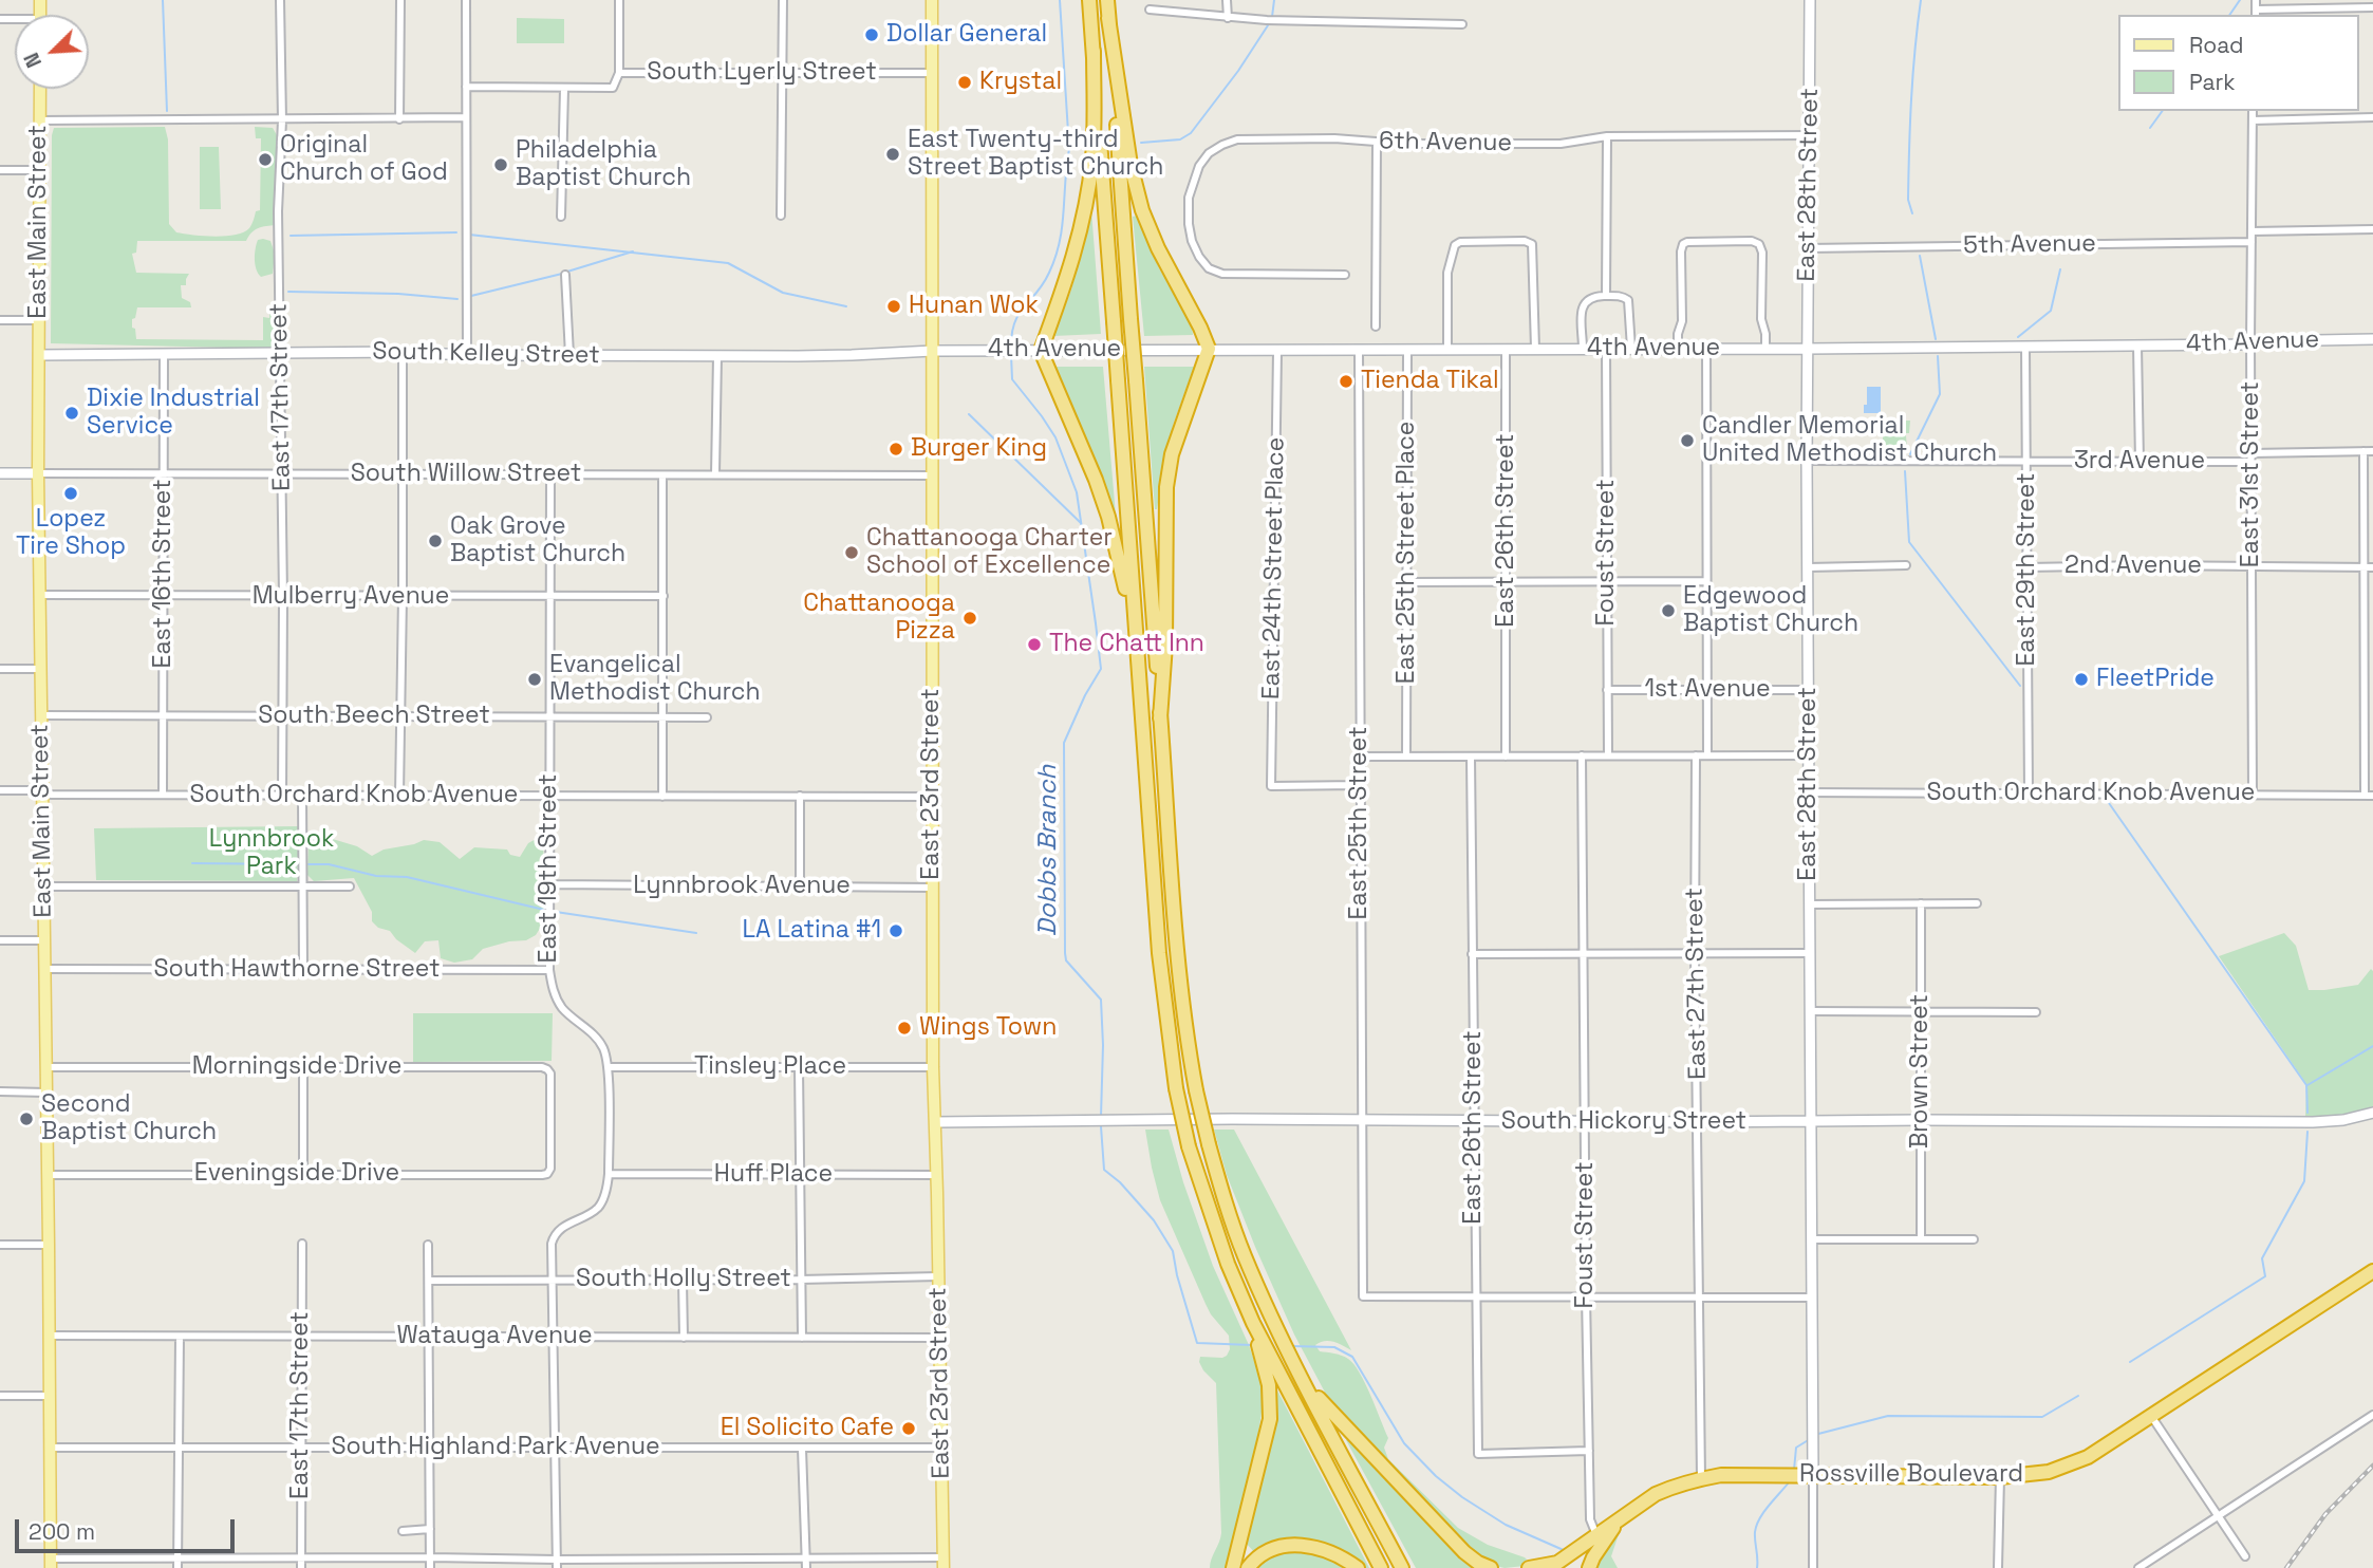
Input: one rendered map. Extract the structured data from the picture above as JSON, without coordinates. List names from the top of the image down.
{
  "streets": {
    "highway": ["Rossville Boulevard"],
    "main road": ["East Main Street", "East 23rd Street"],
    "street": [
      "South Lyerly Street",
      "6th Avenue",
      "East 28th Street",
      "5th Avenue",
      "4th Avenue",
      "South Kelley Street",
      "East 17th Street",
      "3rd Avenue",
      "South Willow Street",
      "East 31st Street",
      "East 26th Street",
      "East 25th Street Place",
      "Foust Street",
      "2nd Avenue",
      "East 24th Street Place",
      "East 29th Street",
      "East 16th Street",
      "Mulberry Avenue",
      "1st Avenue",
      "South Beech Street",
      "South Orchard Knob Avenue",
      "East 25th Street",
      "East 19th Street",
      "Lynnbrook Avenue",
      "South Hawthorne Street",
      "East 27th Street",
      "Morningside Drive",
      "Tinsley Place",
      "Brown Street",
      "South Hickory Street",
      "Eveningside Drive",
      "Huff Place",
      "South Holly Street",
      "Watauga Avenue",
      "South Highland Park Avenue"
    ]
  },
  "crossings": [
    ["South Lyerly Street", "East 23rd Street"],
    ["6th Avenue", "East 28th Street"],
    ["East 28th Street", "5th Avenue"],
    ["East 28th Street", "4th Avenue"],
    ["East 28th Street", "3rd Avenue"],
    ["East 28th Street", "1st Avenue"],
    ["East 28th Street", "South Orchard Knob Avenue"],
    ["East 28th Street", "South Hickory Street"],
    ["East 28th Street", "Rossville Boulevard"],
    ["East Main Street", "South Kelley Street"],
    ["East Main Street", "South Willow Street"],
    ["East Main Street", "Mulberry Avenue"],
    ["East Main Street", "South Beech Street"],
    ["East Main Street", "South Orchard Knob Avenue"],
    ["East Main Street", "South Hawthorne Street"],
    ["East Main Street", "Morningside Drive"],
    ["East Main Street", "Eveningside Drive"],
    ["East Main Street", "Watauga Avenue"],
    ["East Main Street", "South Highland Park Avenue"],
    ["5th Avenue", "East 31st Street"],
    ["4th Avenue", "South Kelley Street"],
    ["4th Avenue", "East 31st Street"],
    ["4th Avenue", "East 26th Street"],
    ["4th Avenue", "East 25th Street Place"],
    ["4th Avenue", "Foust Street"],
    ["4th Avenue", "East 24th Street Place"],
    ["4th Avenue", "East 29th Street"],
    ["4th Avenue", "East 23rd Street"],
    ["4th Avenue", "East 25th Street"],
    ["South Kelley Street", "East 17th Street"],
    ["South Kelley Street", "East 16th Street"],
    ["South Kelley Street", "East 23rd Street"],
    ["East 17th Street", "South Willow Street"],
    ["East 17th Street", "Mulberry Avenue"],
    ["East 17th Street", "South Beech Street"],
    ["East 17th Street", "South Orchard Knob Avenue"],
    ["East 17th Street", "Watauga Avenue"],
    ["East 17th Street", "South Highland Park Avenue"],
    ["3rd Avenue", "East 31st Street"],
    ["3rd Avenue", "East 29th Street"],
    ["South Willow Street", "East 16th Street"],
    ["South Willow Street", "East 23rd Street"],
    ["South Willow Street", "East 19th Street"],
    ["East 31st Street", "2nd Avenue"],
    ["East 31st Street", "South Orchard Knob Avenue"],
    ["East 26th Street", "Foust Street"],
    ["East 26th Street", "East 25th Street"],
    ["East 26th Street", "South Hickory Street"],
    ["Foust Street", "1st Avenue"],
    ["Foust Street", "South Hickory Street"],
    ["Foust Street", "Rossville Boulevard"],
    ["2nd Avenue", "East 29th Street"],
    ["East 24th Street Place", "East 25th Street"],
    ["East 29th Street", "South Orchard Knob Avenue"],
    ["East 16th Street", "Mulberry Avenue"],
    ["East 16th Street", "South Beech Street"],
    ["East 16th Street", "South Orchard Knob Avenue"],
    ["Mulberry Avenue", "East 19th Street"],
    ["South Beech Street", "East 19th Street"],
    ["East 23rd Street", "South Orchard Knob Avenue"],
    ["East 23rd Street", "Lynnbrook Avenue"],
    ["East 23rd Street", "Tinsley Place"],
    ["East 23rd Street", "South Hickory Street"],
    ["East 23rd Street", "Huff Place"],
    ["East 23rd Street", "South Holly Street"],
    ["East 23rd Street", "Watauga Avenue"],
    ["East 23rd Street", "South Highland Park Avenue"],
    ["South Orchard Knob Avenue", "East 19th Street"],
    ["East 25th Street", "South Hickory Street"],
    ["East 19th Street", "Lynnbrook Avenue"],
    ["East 19th Street", "South Hawthorne Street"],
    ["East 19th Street", "Tinsley Place"],
    ["East 19th Street", "Huff Place"],
    ["East 19th Street", "South Holly Street"],
    ["East 19th Street", "Watauga Avenue"],
    ["East 19th Street", "South Highland Park Avenue"],
    ["East 27th Street", "South Hickory Street"],
    ["East 27th Street", "Rossville Boulevard"],
    ["Morningside Drive", "Eveningside Drive"],
    ["Brown Street", "South Hickory Street"]
  ],
  "water": ["Dobbs Branch"],
  "parks": ["Lynnbrook Park"],
  "places": [
    "Dollar General",
    "Krystal",
    "East Twenty-third Street Baptist Church",
    "Original Church of God",
    "Philadelphia Baptist Church",
    "Hunan Wok",
    "Tienda Tikal",
    "Dixie Industrial Service",
    "Candler Memorial United Methodist Church",
    "Burger King",
    "Lopez Tire Shop",
    "Oak Grove Baptist Church",
    "Chattanooga Charter School of Excellence",
    "Edgewood Baptist Church",
    "Chattanooga Pizza",
    "The Chatt Inn",
    "Evangelical Methodist Church",
    "FleetPride",
    "LA Latina #1",
    "Wings Town",
    "Second Baptist Church",
    "El Solicito Cafe"
  ],
  "legend": ["Road", "Park"],
  "scale_bar": "200 m",
  "north": "bottom left"
}
